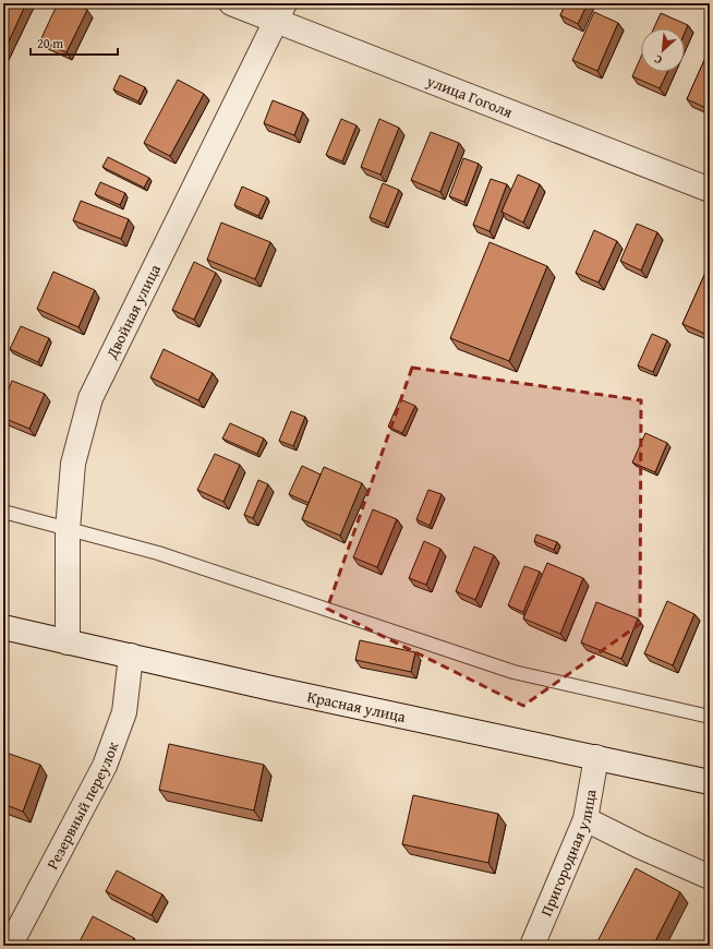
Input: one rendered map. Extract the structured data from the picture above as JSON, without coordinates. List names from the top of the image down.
{
  "streets": {
    "street": [
      "улица Гоголя",
      "Двойная улица",
      "Красная улица",
      "Резервный переулок",
      "Пригородная улица"
    ]
  },
  "crossings": [
    ["улица Гоголя", "Двойная улица"],
    ["Двойная улица", "Красная улица"],
    ["Красная улица", "Резервный переулок"],
    ["Красная улица", "Пригородная улица"]
  ],
  "scale_bar": "20 m",
  "north": "bottom left"
}
